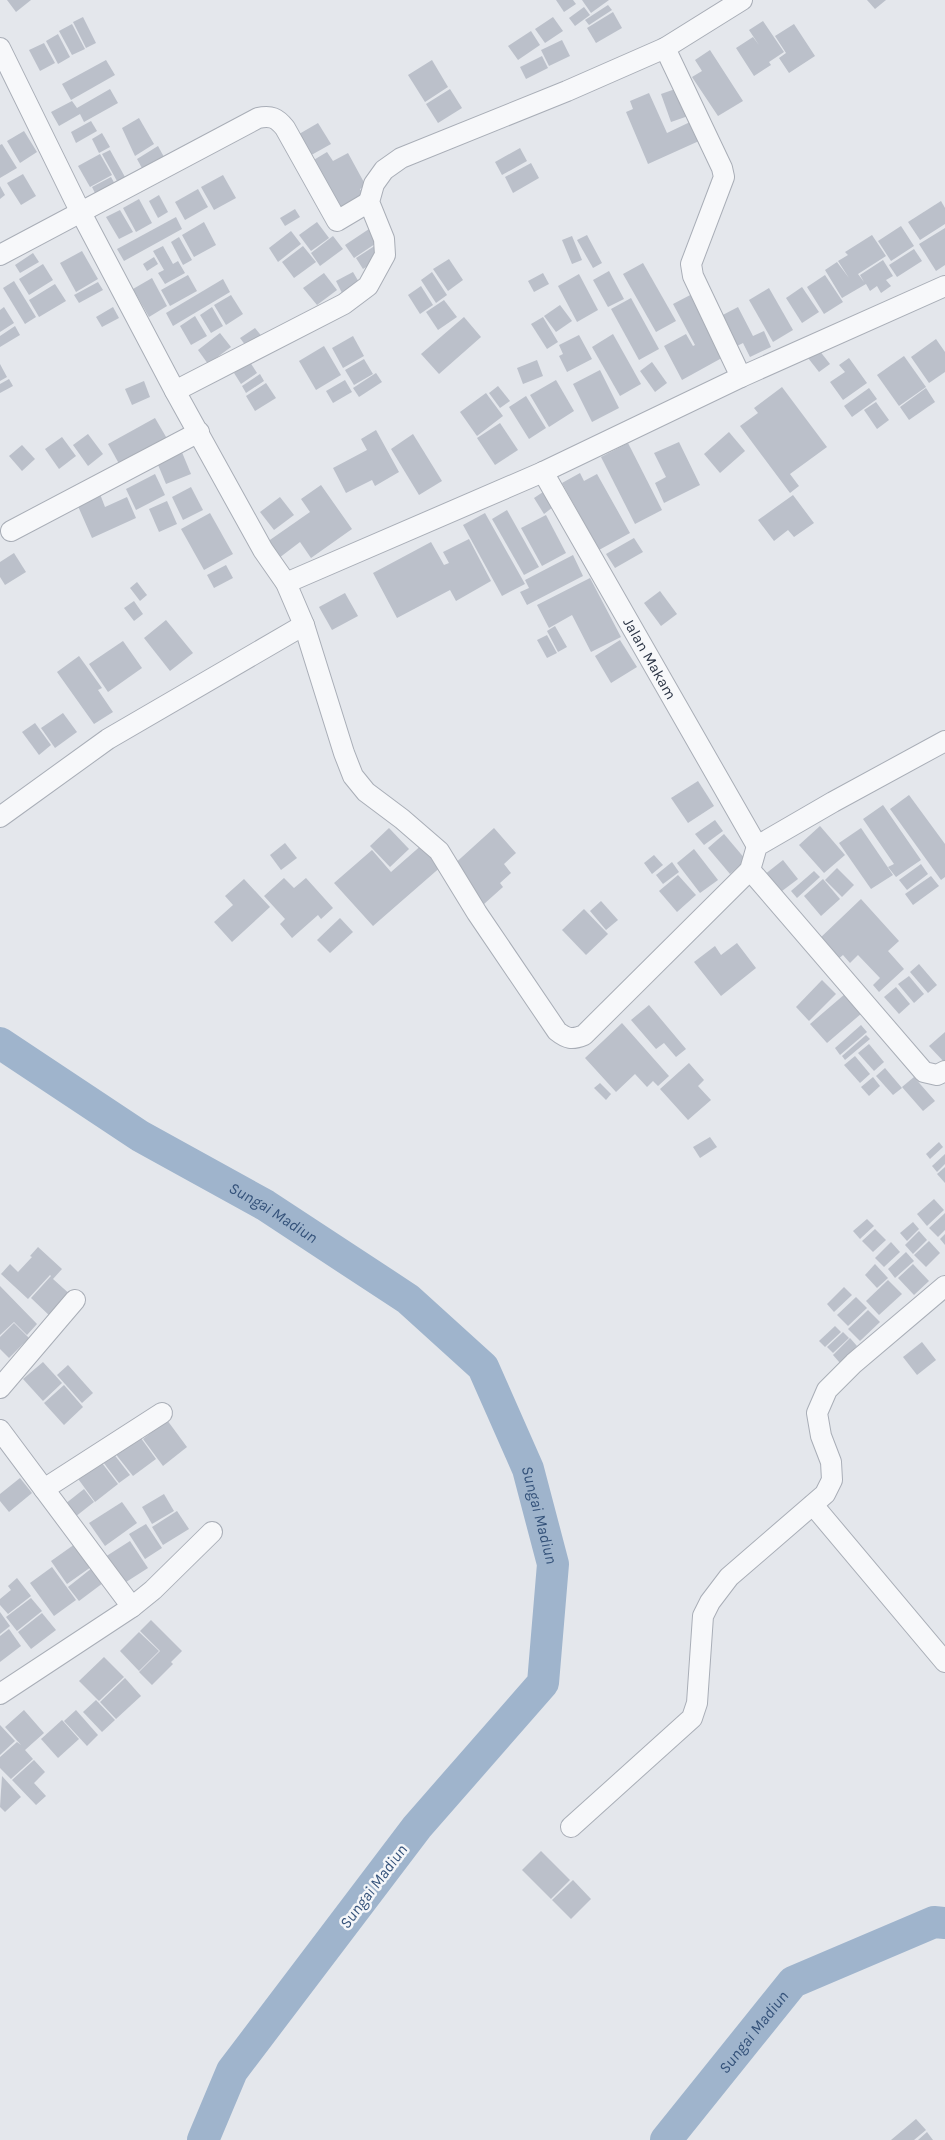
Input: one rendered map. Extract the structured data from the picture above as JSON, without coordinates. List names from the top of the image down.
{
  "streets": {
    "street": ["Jalan Makam"]
  },
  "water": ["Sungai Madiun"]
}
